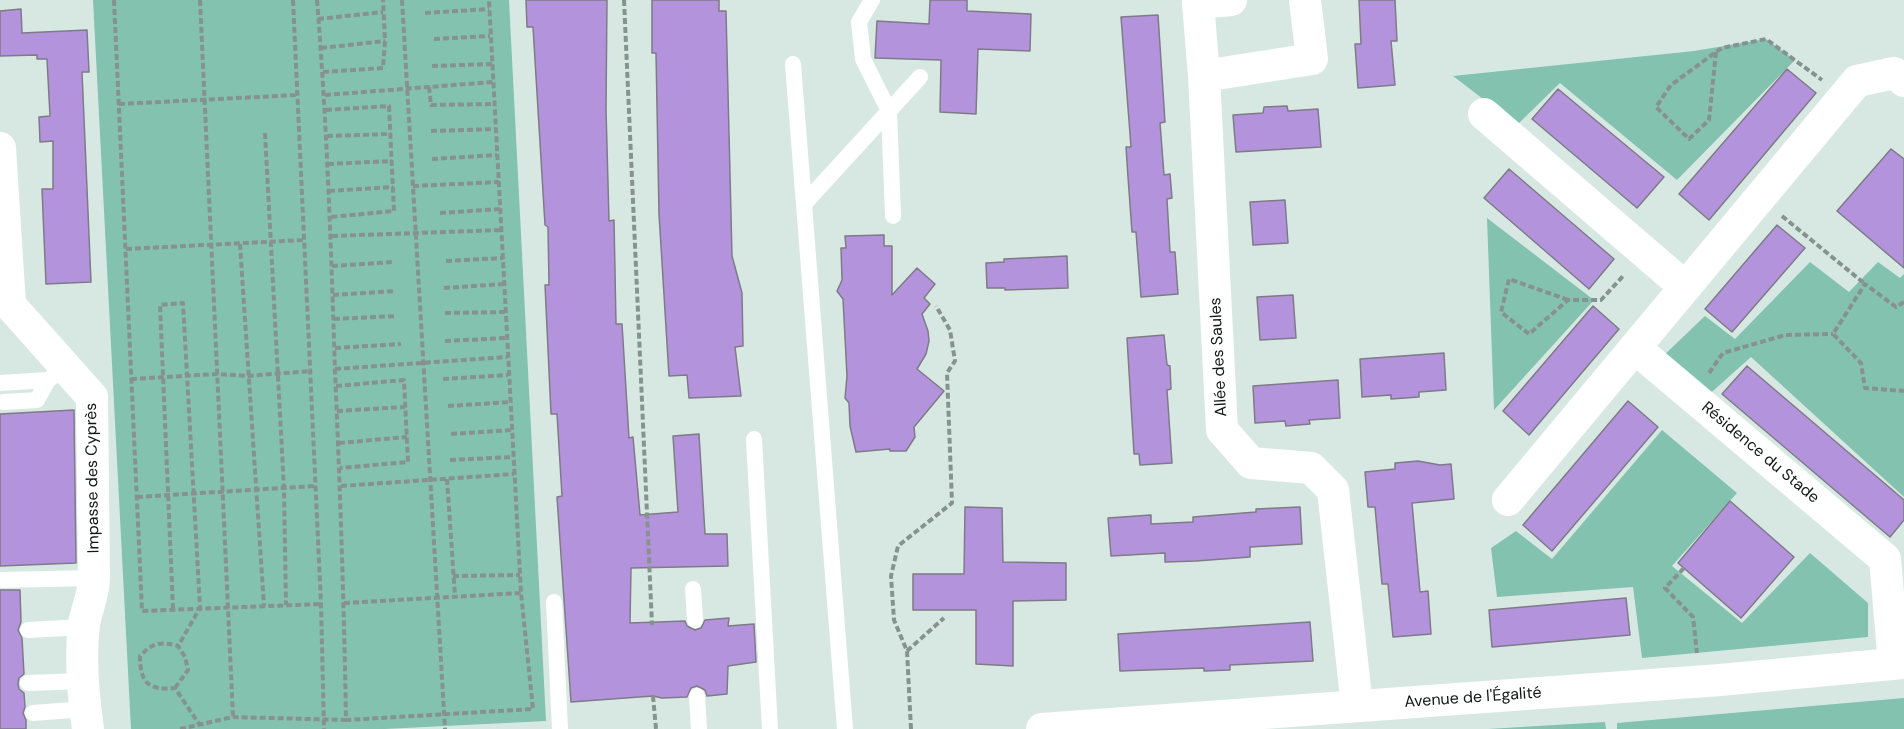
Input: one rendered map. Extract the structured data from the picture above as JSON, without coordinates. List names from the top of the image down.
{
  "streets": {
    "street": [
      "Allée des Saules",
      "Résidence du Stade",
      "Impasse des Cyprès",
      "Avenue de l'Égalité"
    ]
  },
  "crossings": [
    ["Allée des Saules", "Avenue de l'Égalité"],
    ["Résidence du Stade", "Avenue de l'Égalité"]
  ]
}
